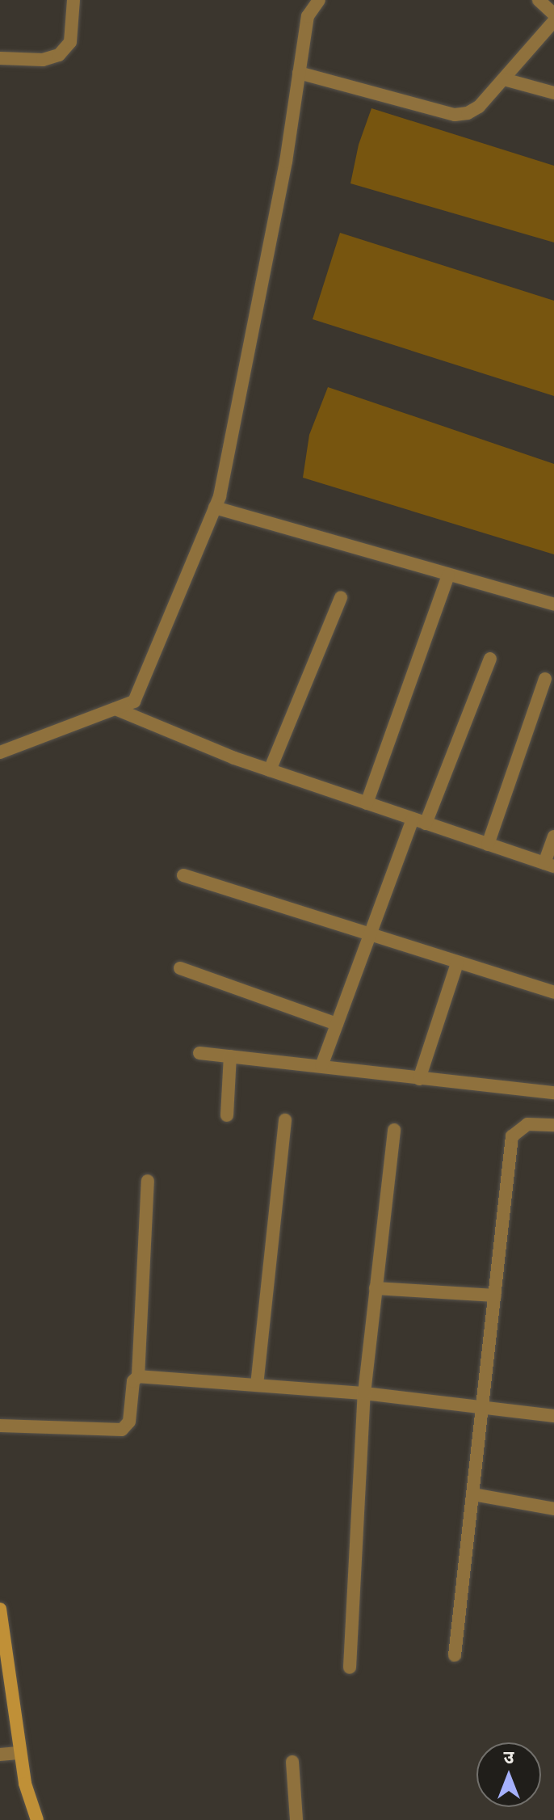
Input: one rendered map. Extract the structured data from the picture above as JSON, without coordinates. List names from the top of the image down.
{
  "north": "top"
}
